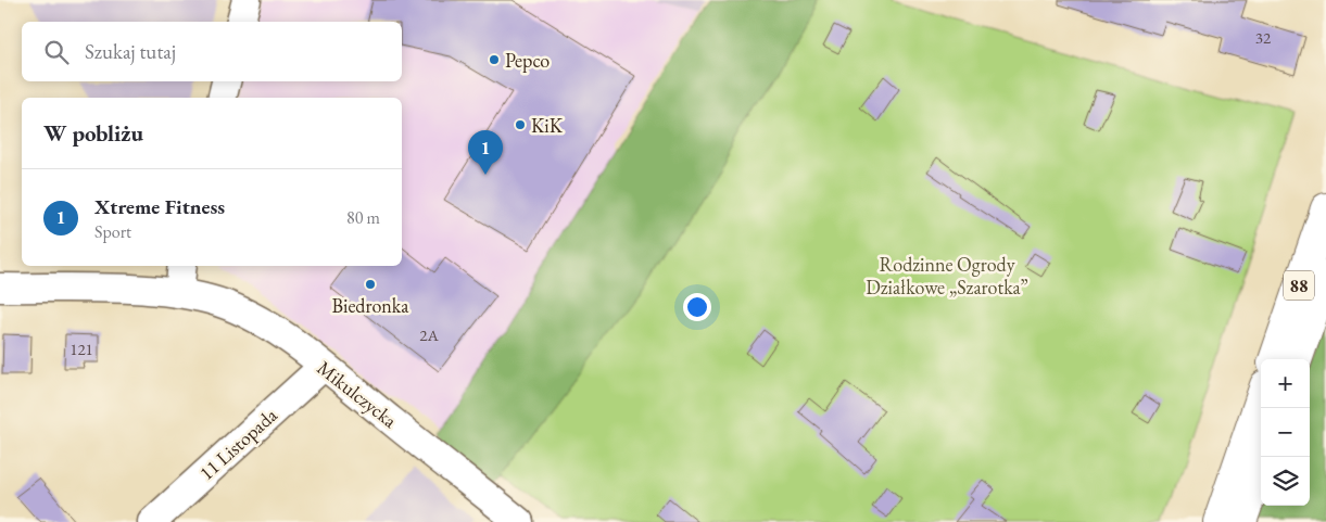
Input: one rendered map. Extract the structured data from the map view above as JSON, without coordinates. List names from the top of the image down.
{
  "streets": {
    "main road": ["88"],
    "street": ["Mikulczycka", "11 Listopada"]
  },
  "crossings": [
    ["Mikulczycka", "11 Listopada"]
  ],
  "parks": ["Rodzinne Ogrody Działkowe „Szarotka”"],
  "places": ["Pepco", "KiK", "Biedronka"],
  "house_numbers": ["32", "2A", "121"],
  "page": {
    "search": "Szukaj tutaj",
    "heading": "W pobliżu",
    "pins": "1",
    "list": [
      {
        "mark": "1",
        "name": "Xtreme Fitness",
        "note": "Sport",
        "value": "80 m"
      }
    ],
    "map_buttons": ["+", "−"]
  }
}
